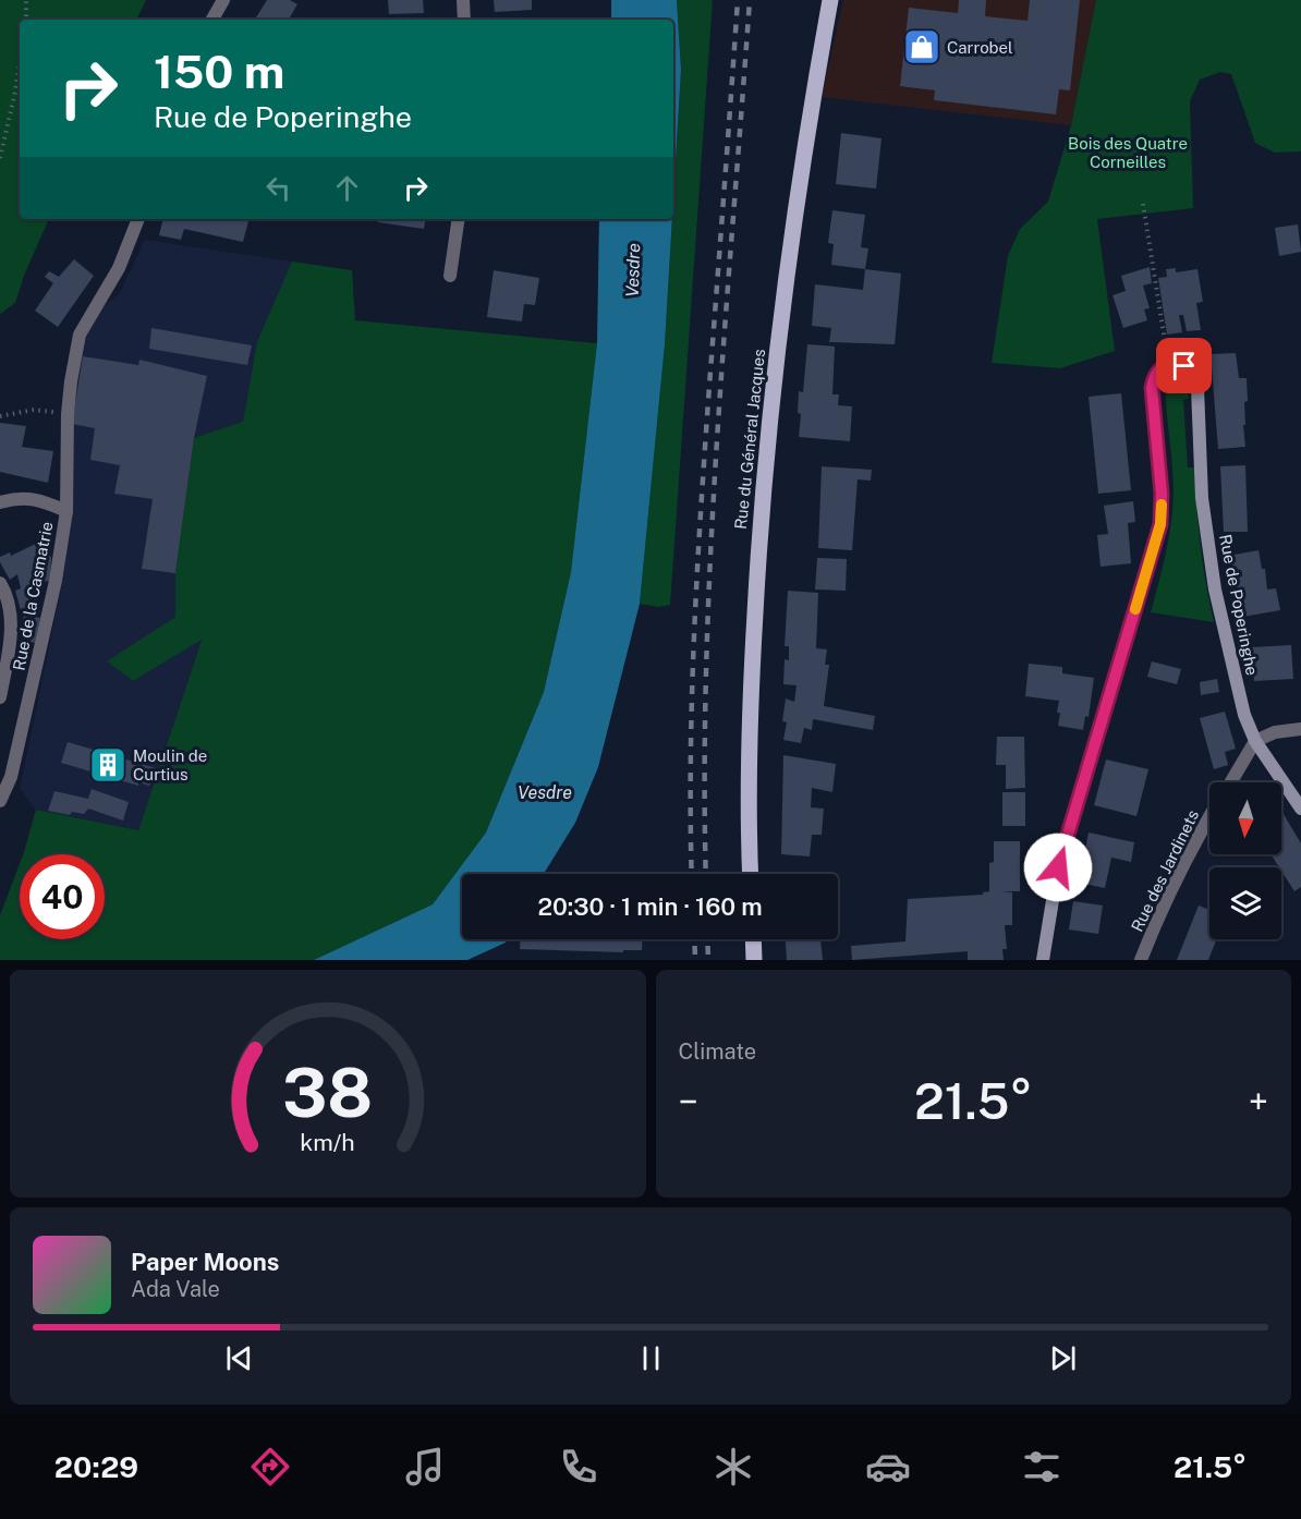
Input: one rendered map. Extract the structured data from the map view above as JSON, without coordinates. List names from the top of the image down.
{
  "streets": {
    "main road": ["Rue du Général Jacques"],
    "street": ["Rue de la Casmatrie", "Rue de Poperinghe", "Rue des Jardinets"]
  },
  "crossings": [
    ["Rue de Poperinghe", "Rue des Jardinets"]
  ],
  "water": ["Vesdre"],
  "parks": ["Bois des Quatre Corneilles"],
  "places": {
    "shop": ["Carrobel"],
    "building": ["Moulin de Curtius"]
  },
  "north": "bottom",
  "page": {
    "turn": ["150 m", "Rue de Poperinghe"],
    "limit": "40",
    "trip": "20:30 · 1 min · 160 m",
    "tile": "Climate",
    "heat": ["−", "21.5°", "+"],
    "song": ["Paper Moons", "Ada Vale"],
    "tabs": ["20:29", "21.5°"],
    "gauge": ["38", "km/h"]
  }
}
